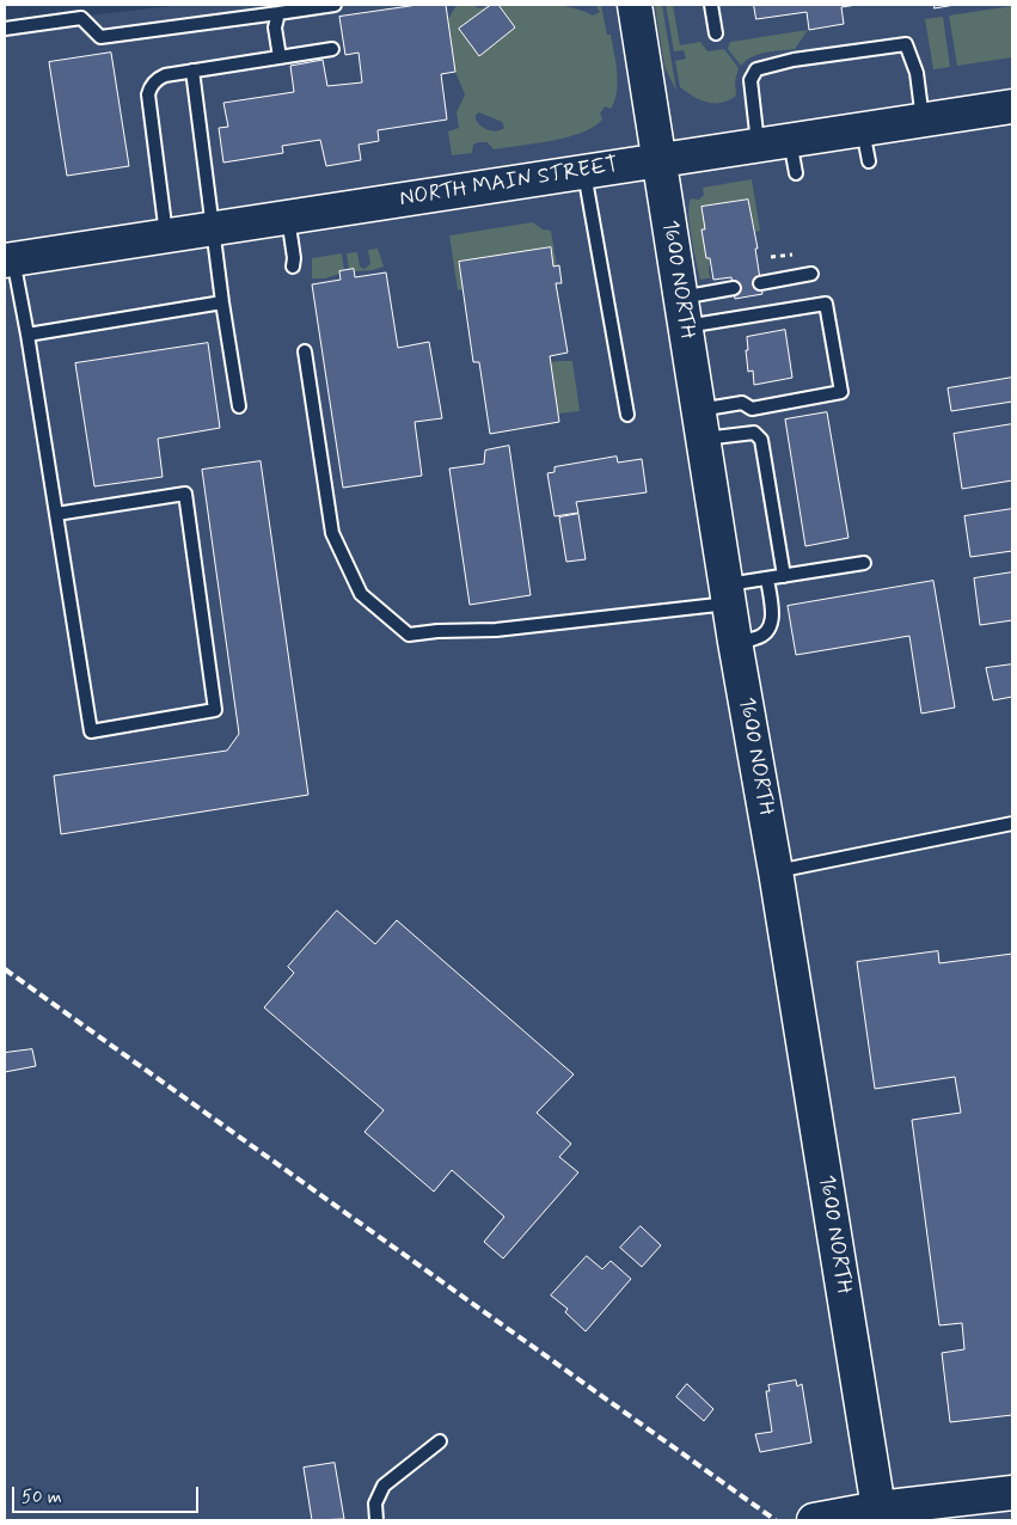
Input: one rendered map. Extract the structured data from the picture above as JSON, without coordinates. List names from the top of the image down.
{
  "streets": {
    "street": ["NORTH MAIN STREET", "1600 NORTH"]
  },
  "crossings": [
    ["NORTH MAIN STREET", "1600 NORTH"]
  ],
  "scale_bar": "50 m"
}
